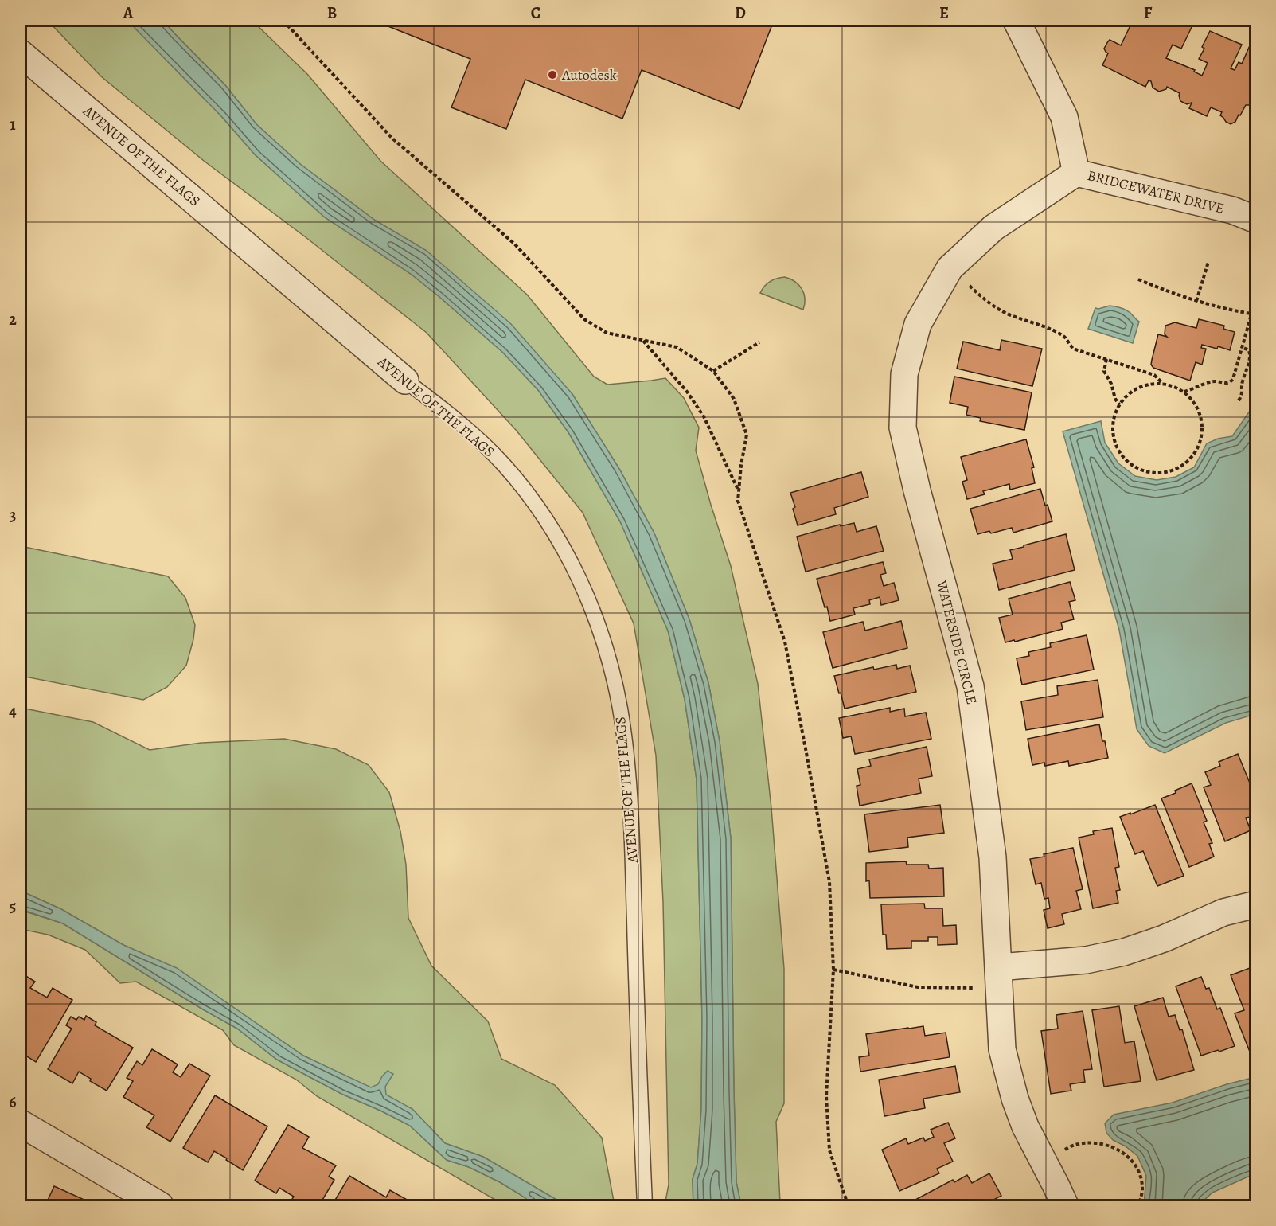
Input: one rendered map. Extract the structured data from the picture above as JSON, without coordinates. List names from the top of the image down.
{
  "streets": {
    "street": ["AVENUE OF THE FLAGS", "BRIDGEWATER DRIVE", "WATERSIDE CIRCLE"]
  },
  "crossings": [
    ["BRIDGEWATER DRIVE", "WATERSIDE CIRCLE"]
  ],
  "places": ["Autodesk"],
  "grid": {
    "columns": [
      "A",
      "B",
      "C",
      "D",
      "E",
      "F"
    ],
    "rows": [
      "1",
      "2",
      "3",
      "4",
      "5",
      "6"
    ]
  }
}
